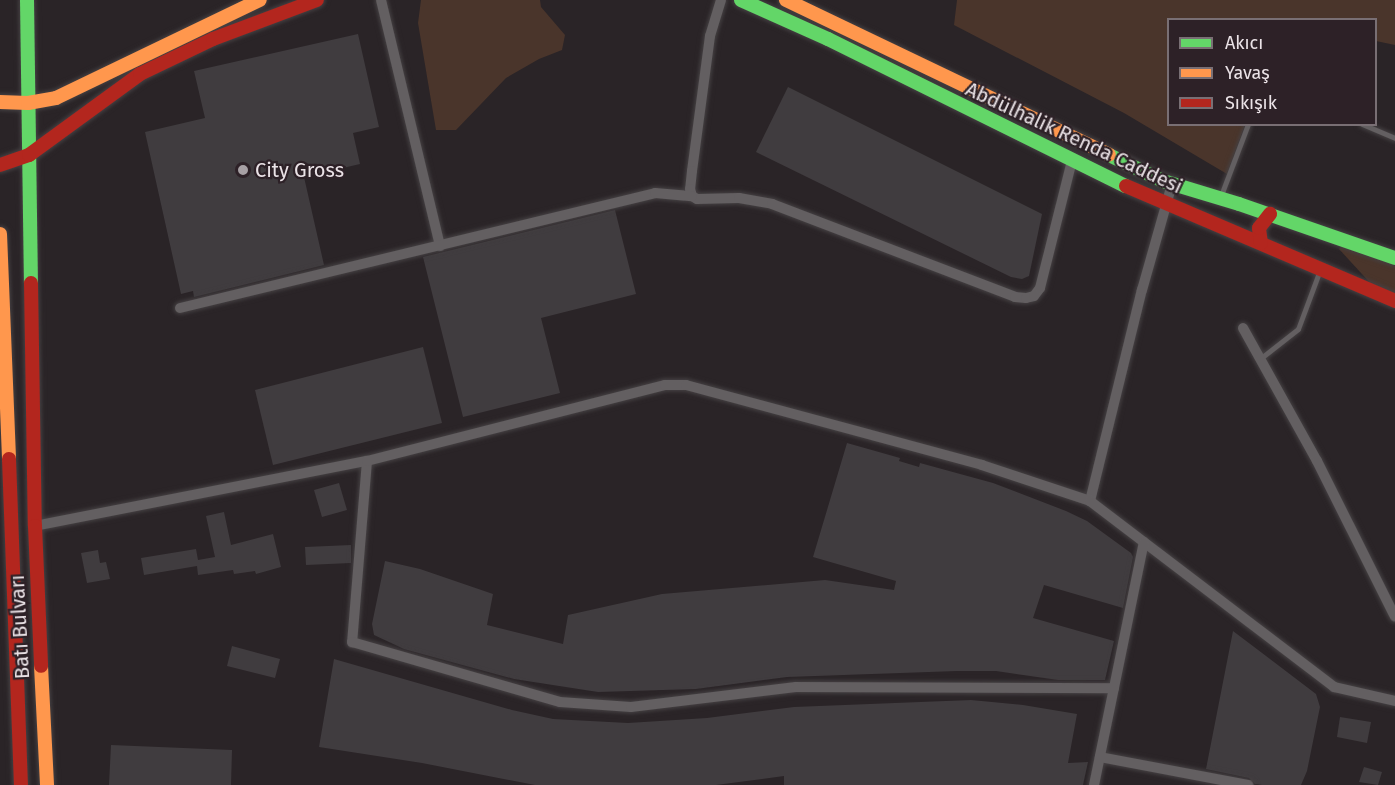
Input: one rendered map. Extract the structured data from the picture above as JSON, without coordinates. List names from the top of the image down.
{
  "streets": {
    "main road": ["Abdülhalik Renda Caddesi", "Batı Bulvarı"]
  },
  "places": ["City Gross"],
  "legend": ["Akıcı", "Yavaş", "Sıkışık"]
}
